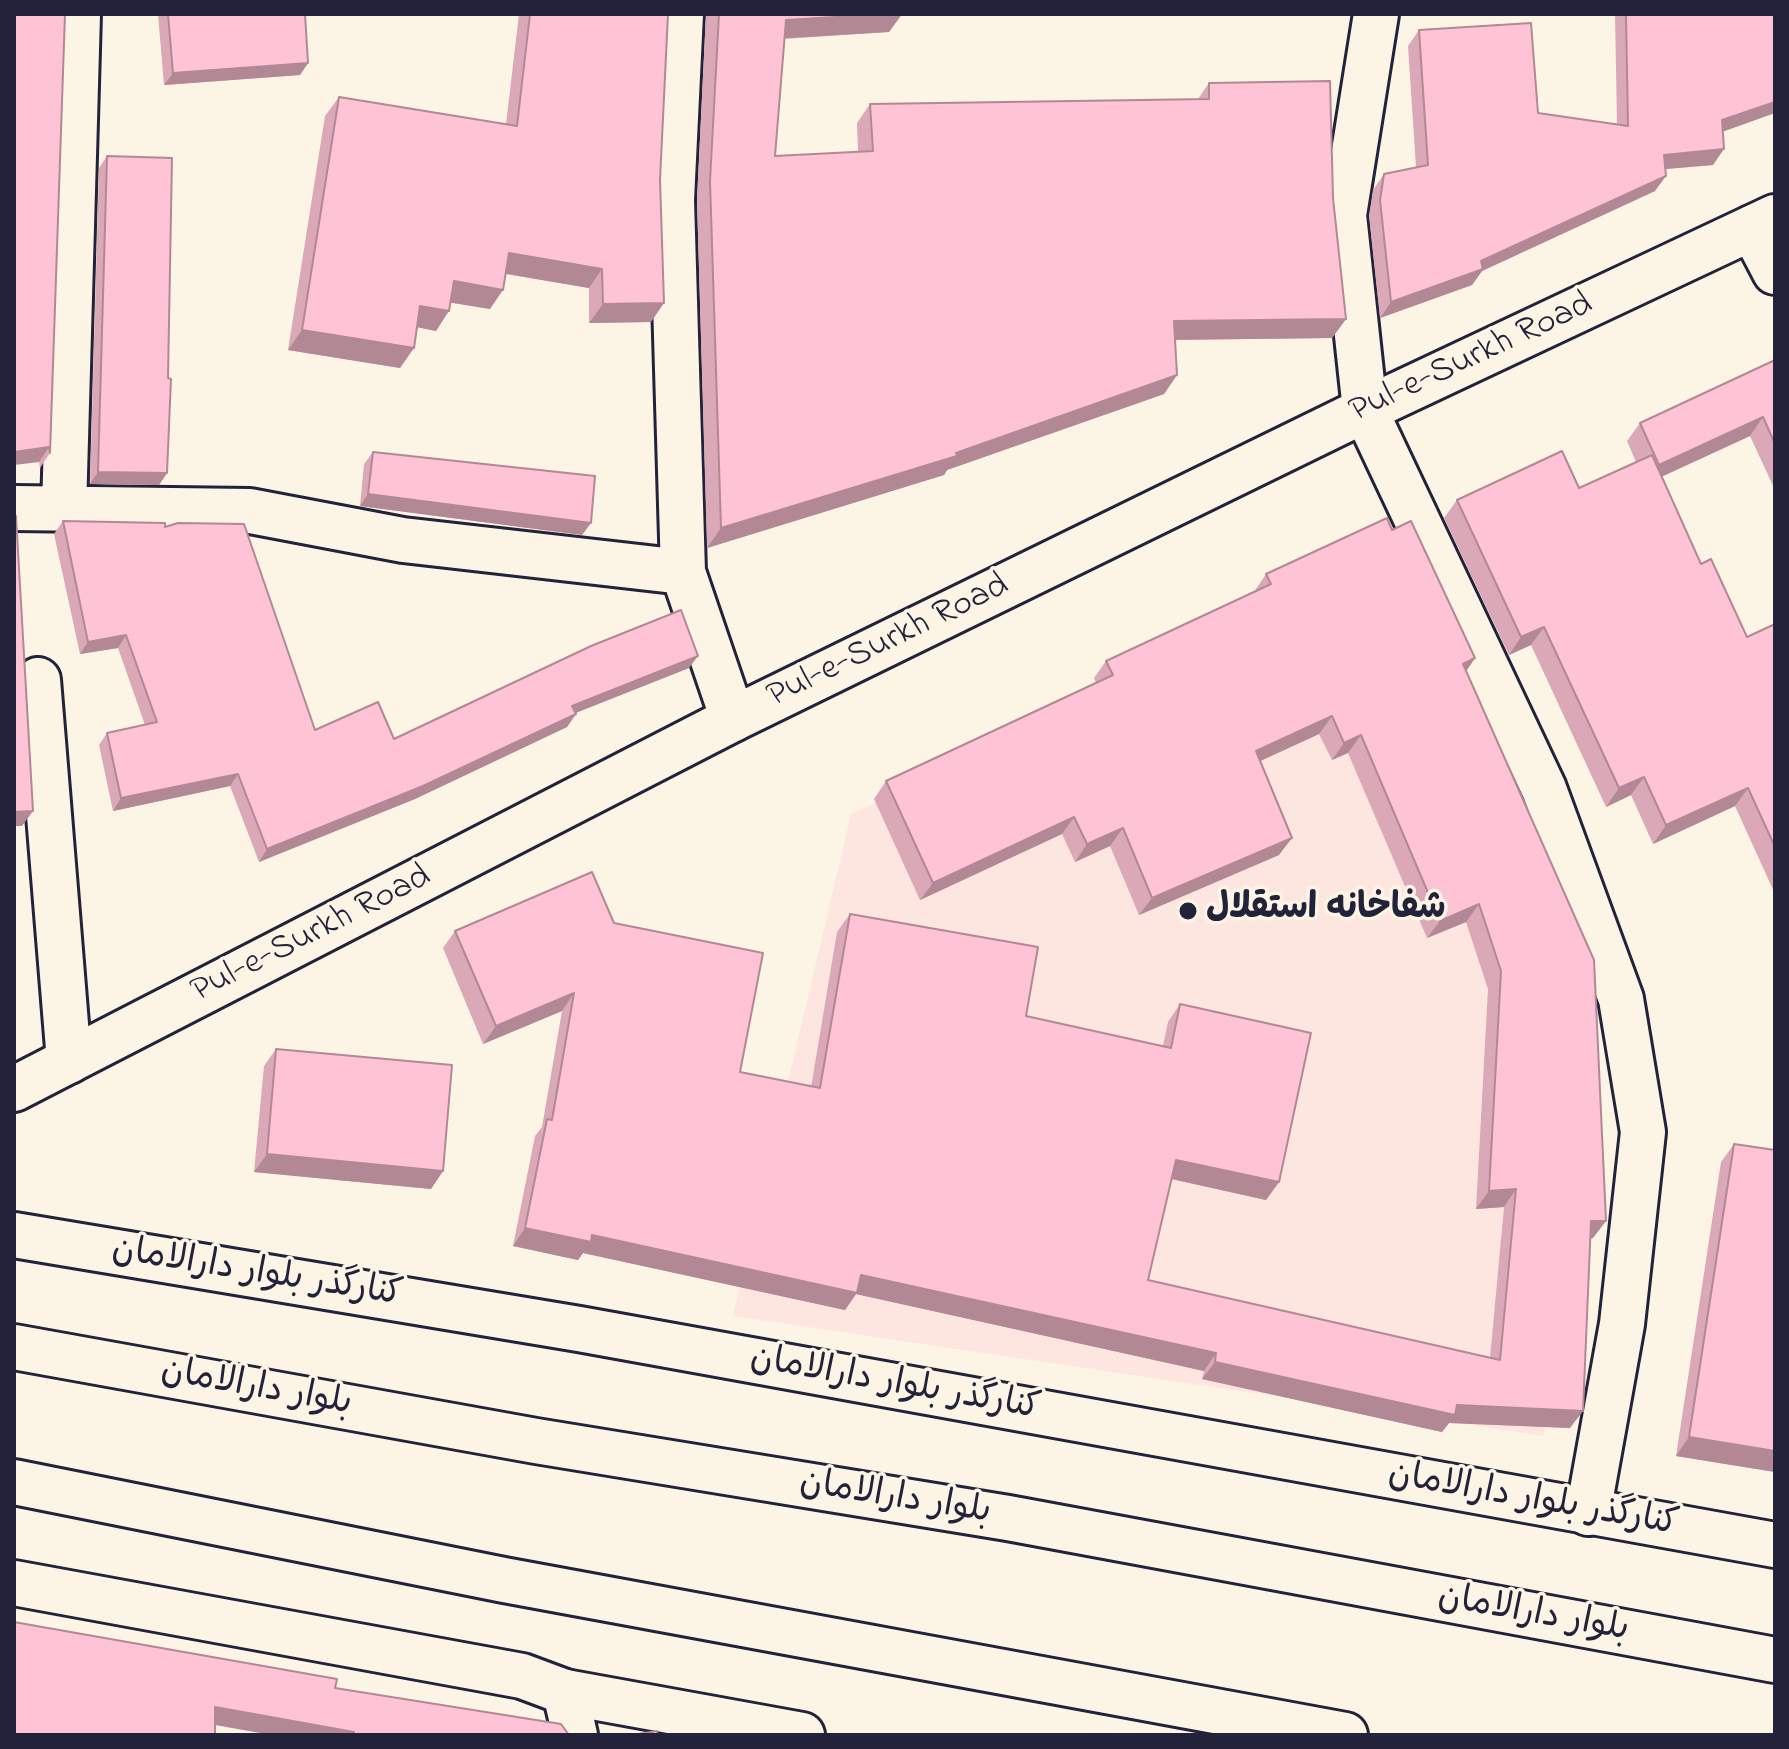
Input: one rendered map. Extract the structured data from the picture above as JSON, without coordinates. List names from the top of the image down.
{
  "streets": {
    "street": ["Pul-e-Surkh Road", "کنارگذر بلوار دارالامان", "بلوار دارالامان"]
  },
  "places": ["شفاخانه استقلال"]
}
